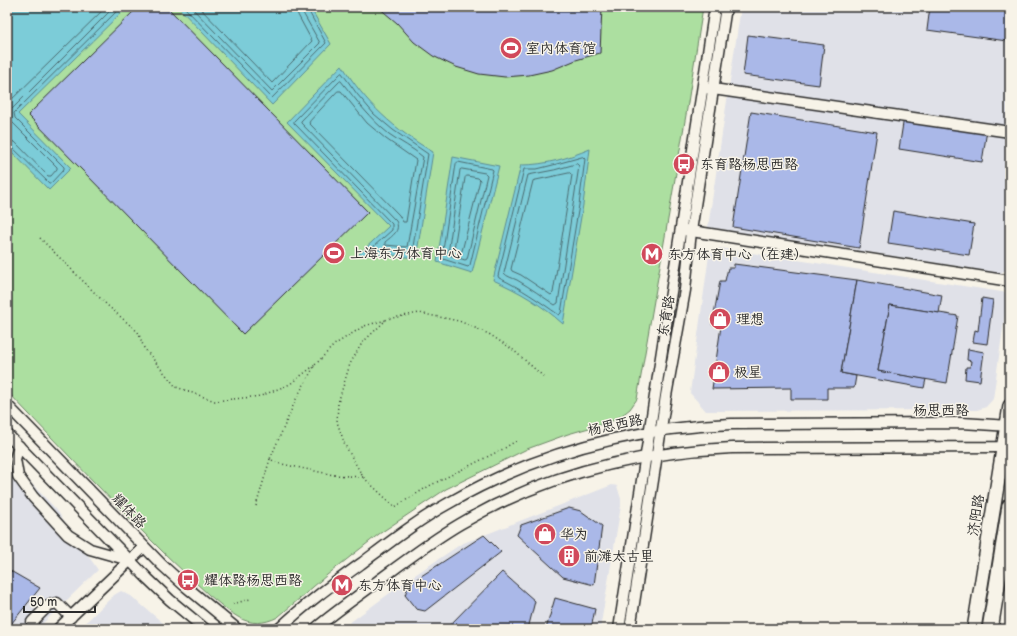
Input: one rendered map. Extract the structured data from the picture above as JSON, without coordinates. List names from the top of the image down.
{
  "streets": {
    "main road": ["济阳路"],
    "street": ["东育路", "杨思西路", "耀体路"]
  },
  "crossings": [
    ["东育路", "杨思西路"],
    ["杨思西路", "济阳路"]
  ],
  "places": {
    "sports": ["室内体育馆", "上海东方体育中心"],
    "bus stop": ["东育路杨思西路", "耀体路杨思西路"],
    "metro station": ["东方体育中心（在建）", "东方体育中心"],
    "shop": ["理想", "极星", "华为"],
    "building": ["前滩太古里"]
  },
  "scale_bar": "50 m"
}
